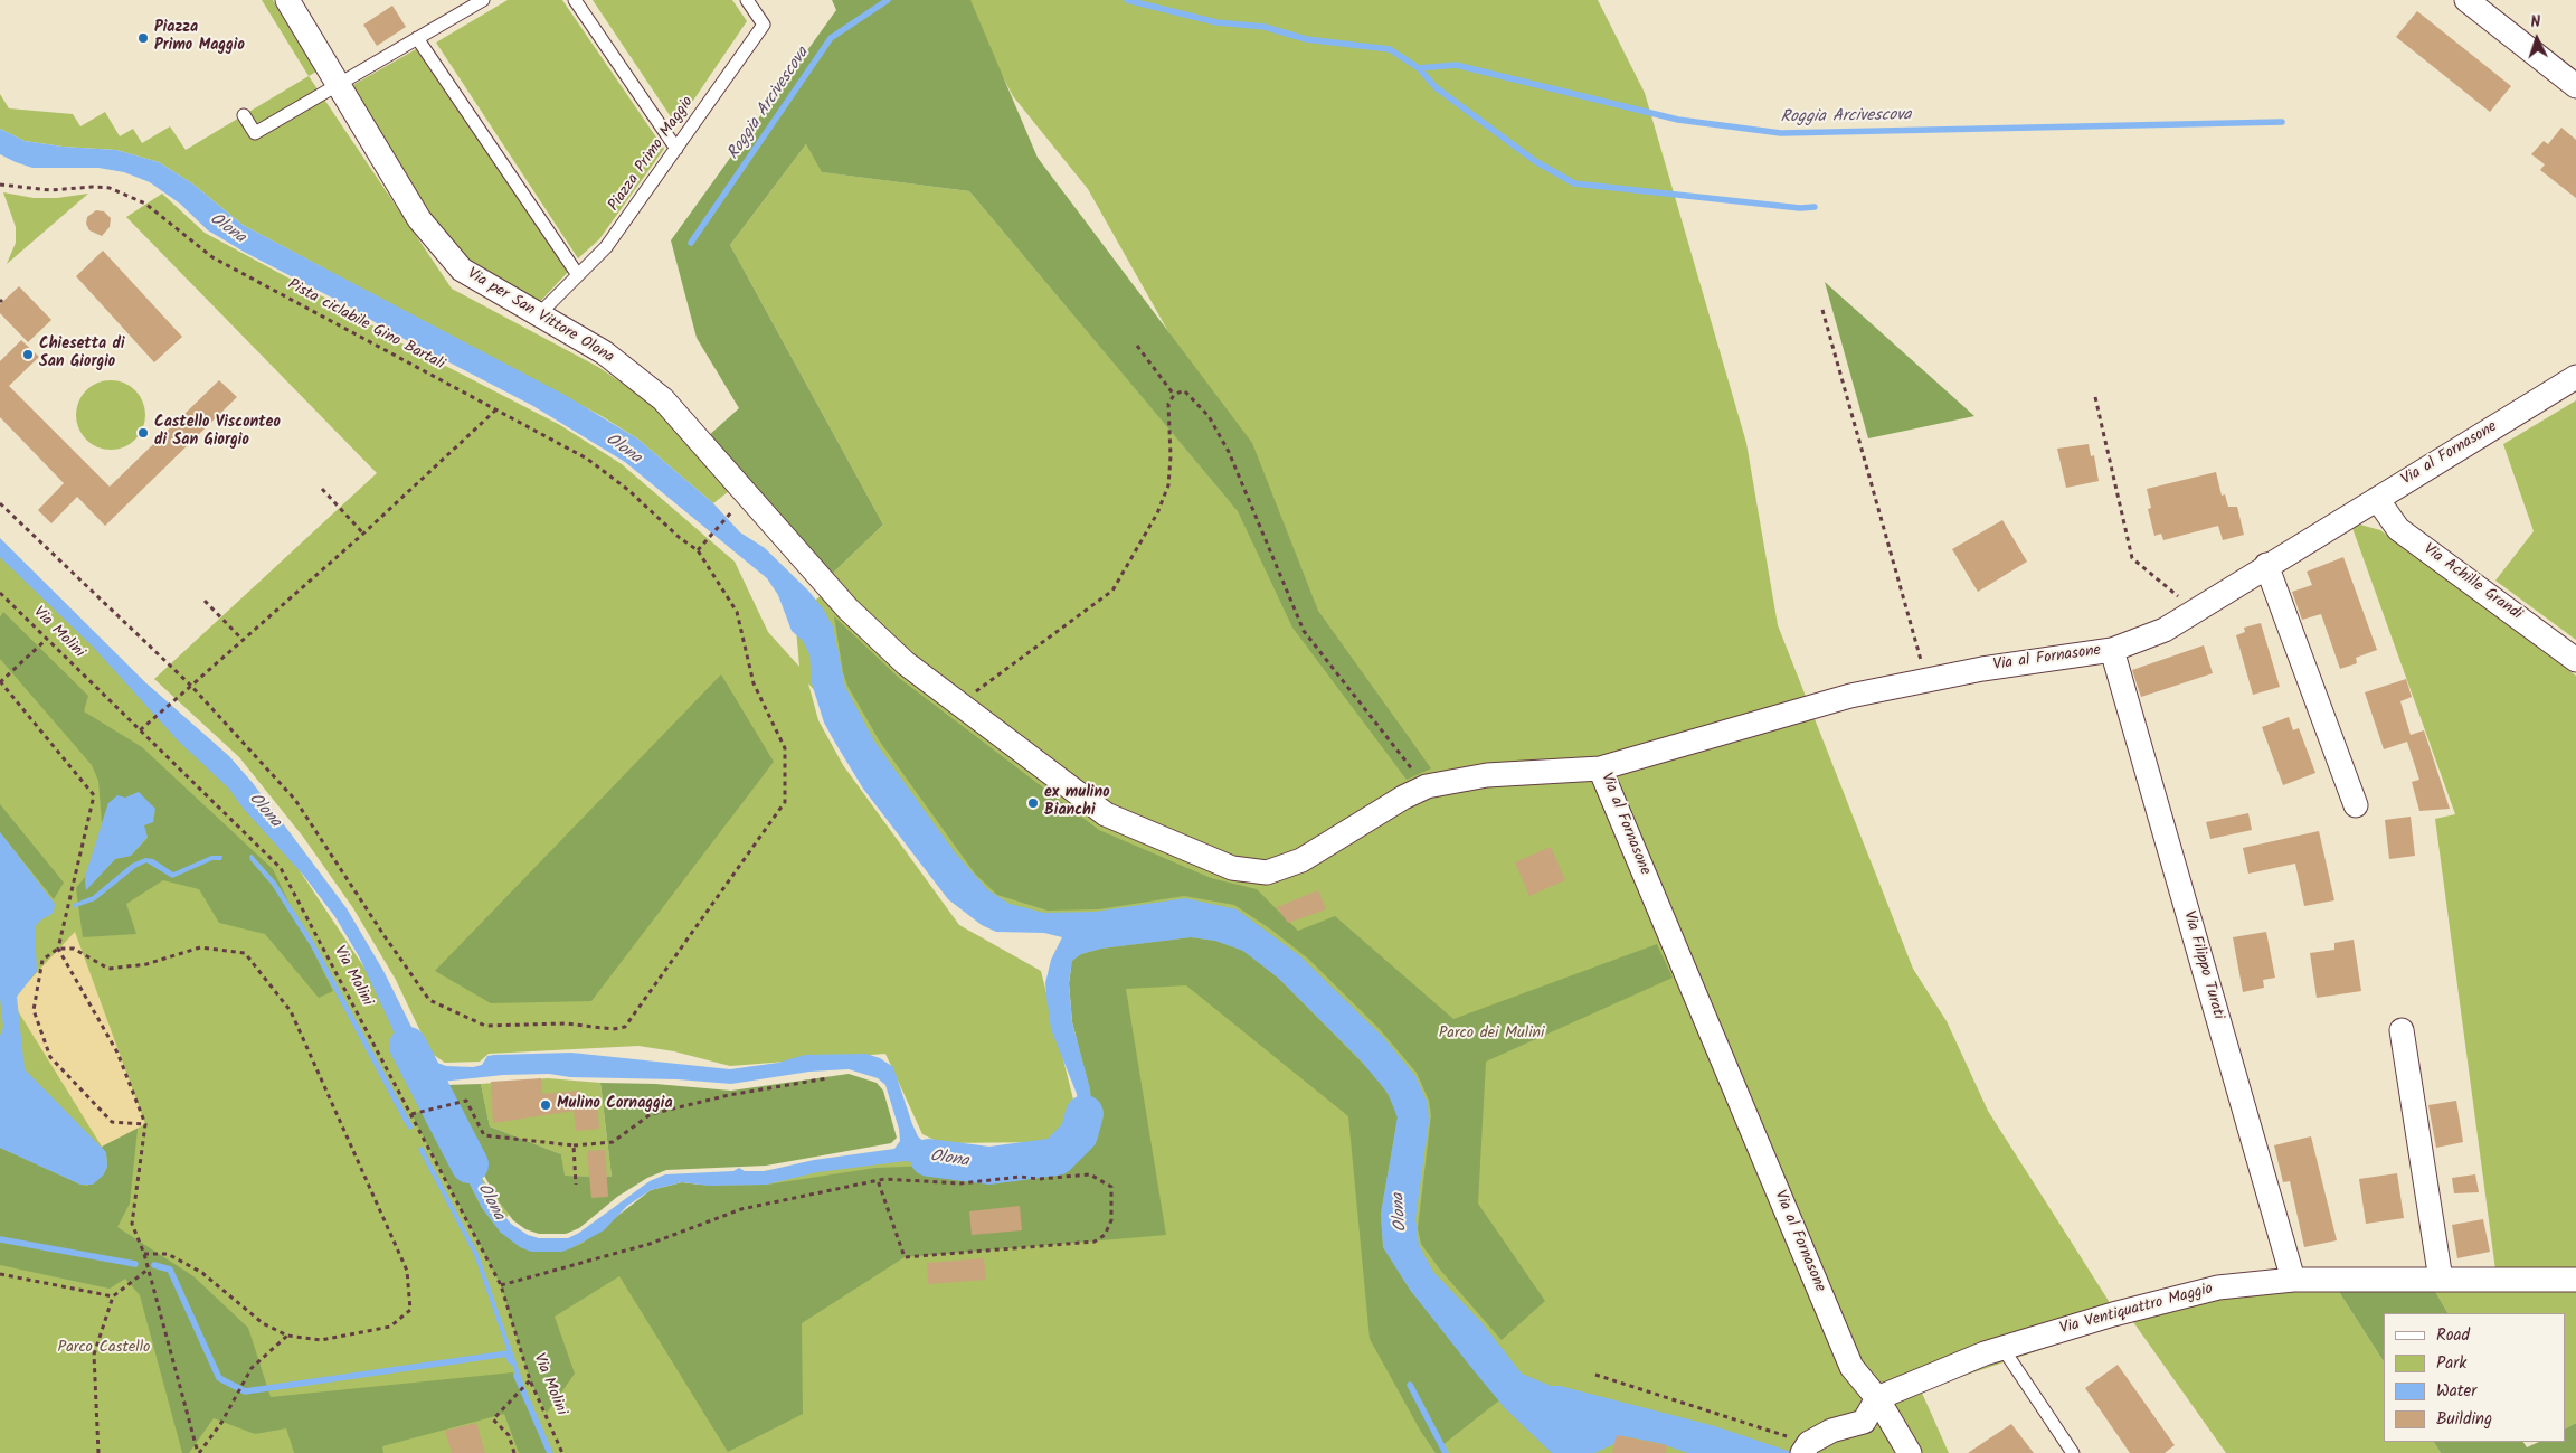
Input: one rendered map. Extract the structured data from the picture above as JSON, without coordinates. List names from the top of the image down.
{
  "streets": {
    "street": [
      "Via per San Vittore Olona",
      "Via al Fornasone",
      "Via Achille Grandi",
      "Via Filippo Turati",
      "Via Ventiquattro Maggio"
    ],
    "lane": ["Piazza Primo Maggio"],
    "path": ["Pista ciclabile Gino Bartali", "Via Molini"]
  },
  "crossings": [
    ["Piazza Primo Maggio", "Via per San Vittore Olona"],
    ["Via per San Vittore Olona", "Via al Fornasone"],
    ["Via al Fornasone", "Via Achille Grandi"],
    ["Via al Fornasone", "Via Filippo Turati"],
    ["Via al Fornasone", "Via Ventiquattro Maggio"],
    ["Via Filippo Turati", "Via Ventiquattro Maggio"]
  ],
  "water": ["Roggia Arcivescova", "Olona"],
  "parks": ["Parco dei Mulini", "Parco Castello"],
  "places": [
    "Piazza Primo Maggio",
    "Chiesetta di San Giorgio",
    "Castello Visconteo di San Giorgio",
    "ex mulino Bianchi",
    "Mulino Cornaggia"
  ],
  "legend": [
    "Road",
    "Park",
    "Water",
    "Building"
  ],
  "north": "top"
}
